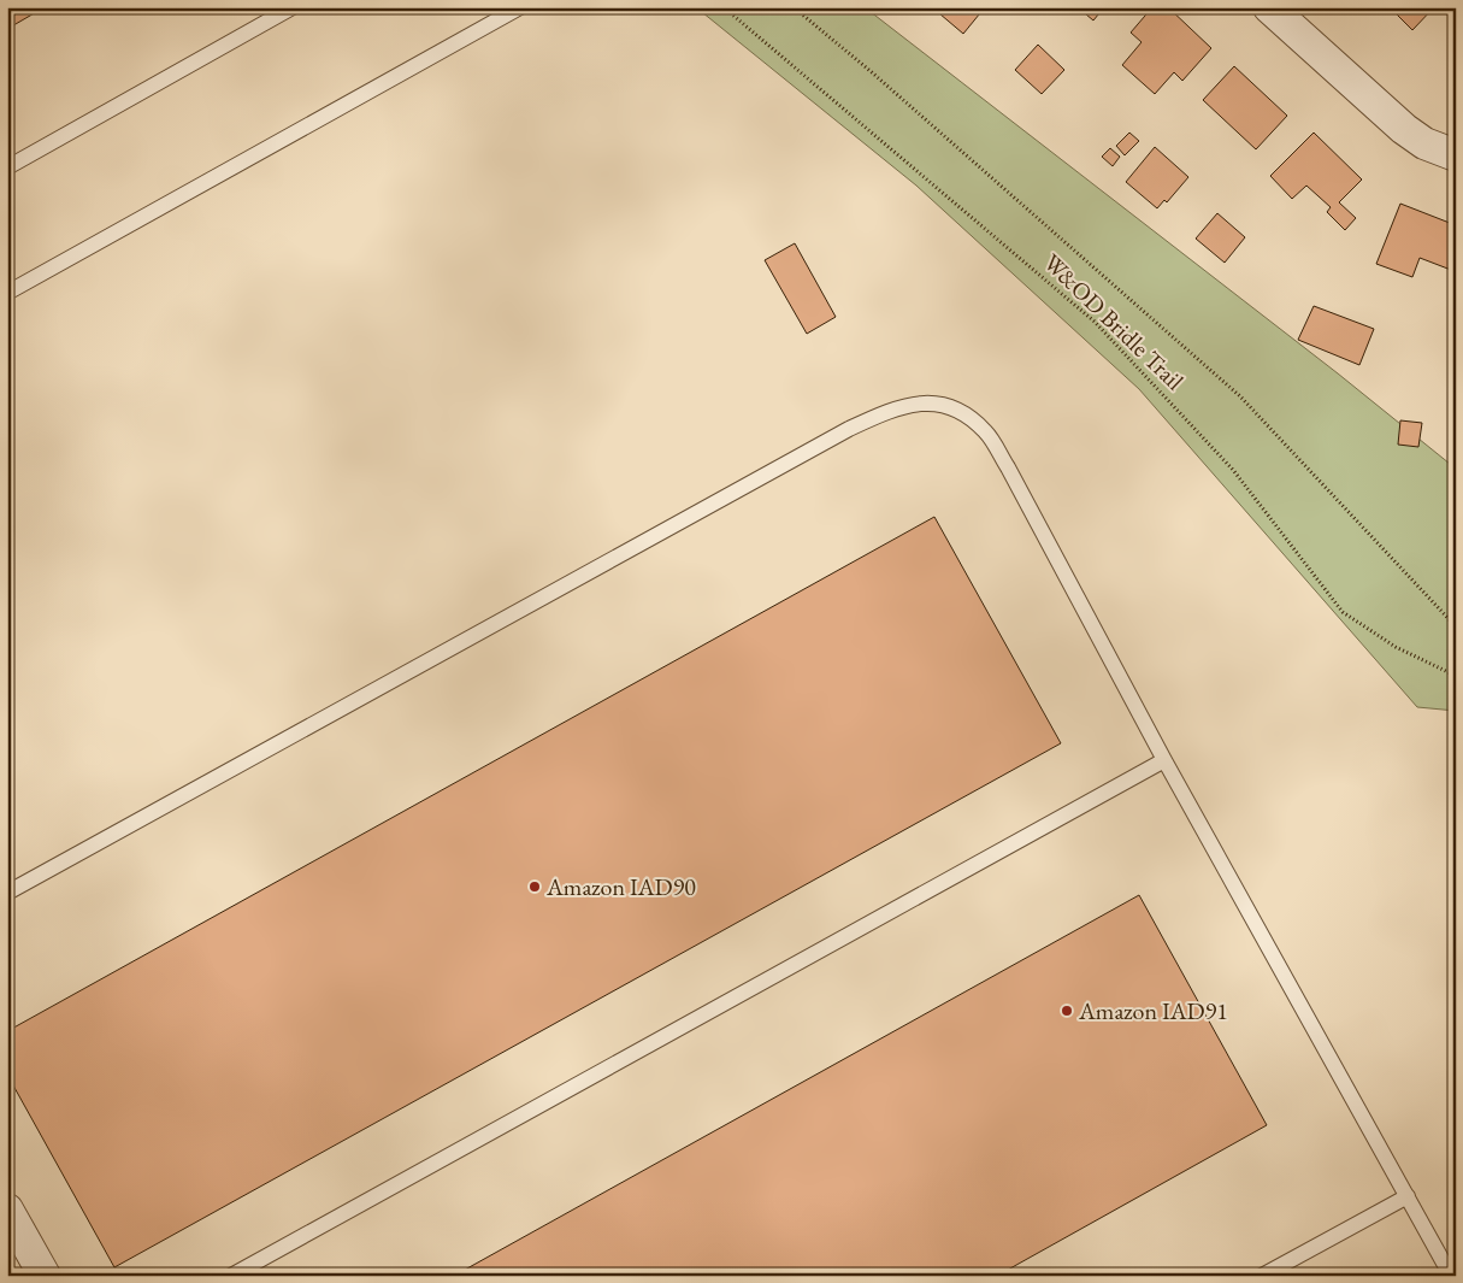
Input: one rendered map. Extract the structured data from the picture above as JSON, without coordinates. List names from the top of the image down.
{
  "streets": {
    "path": ["W&OD Bridle Trail"]
  },
  "places": ["Amazon IAD90", "Amazon IAD91"]
}
